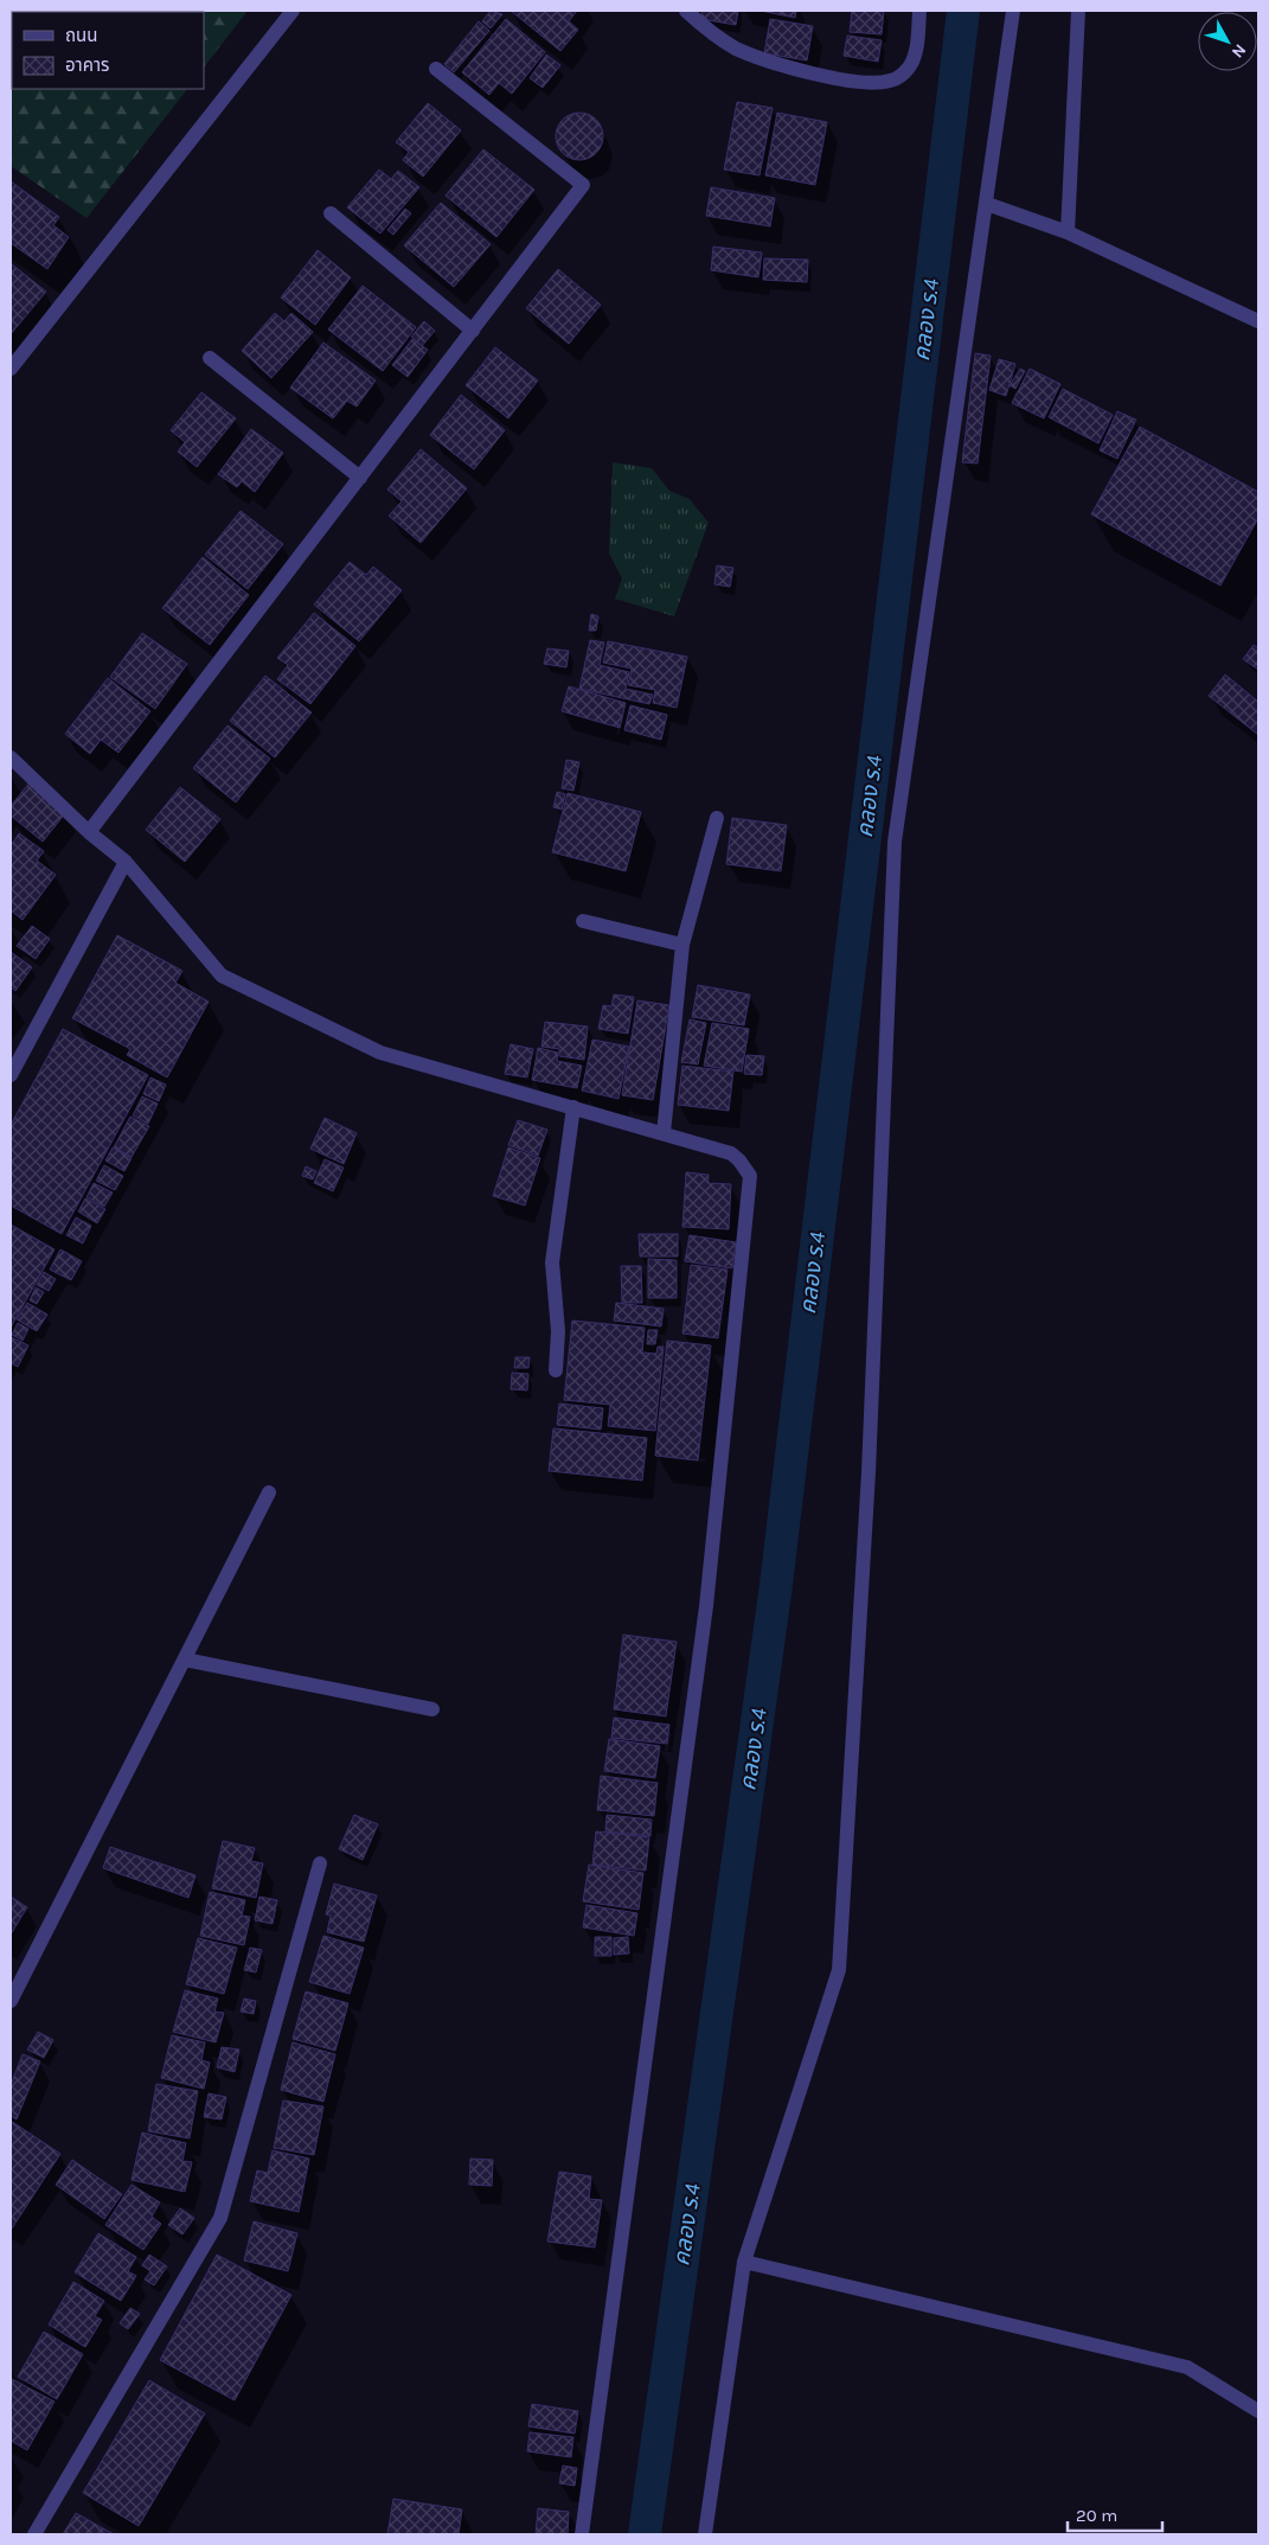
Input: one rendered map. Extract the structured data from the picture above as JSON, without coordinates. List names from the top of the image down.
{
  "water": ["คลอง ร.4"],
  "legend": ["ถนน", "อาคาร"],
  "scale_bar": "20 m",
  "north": "bottom right"
}
